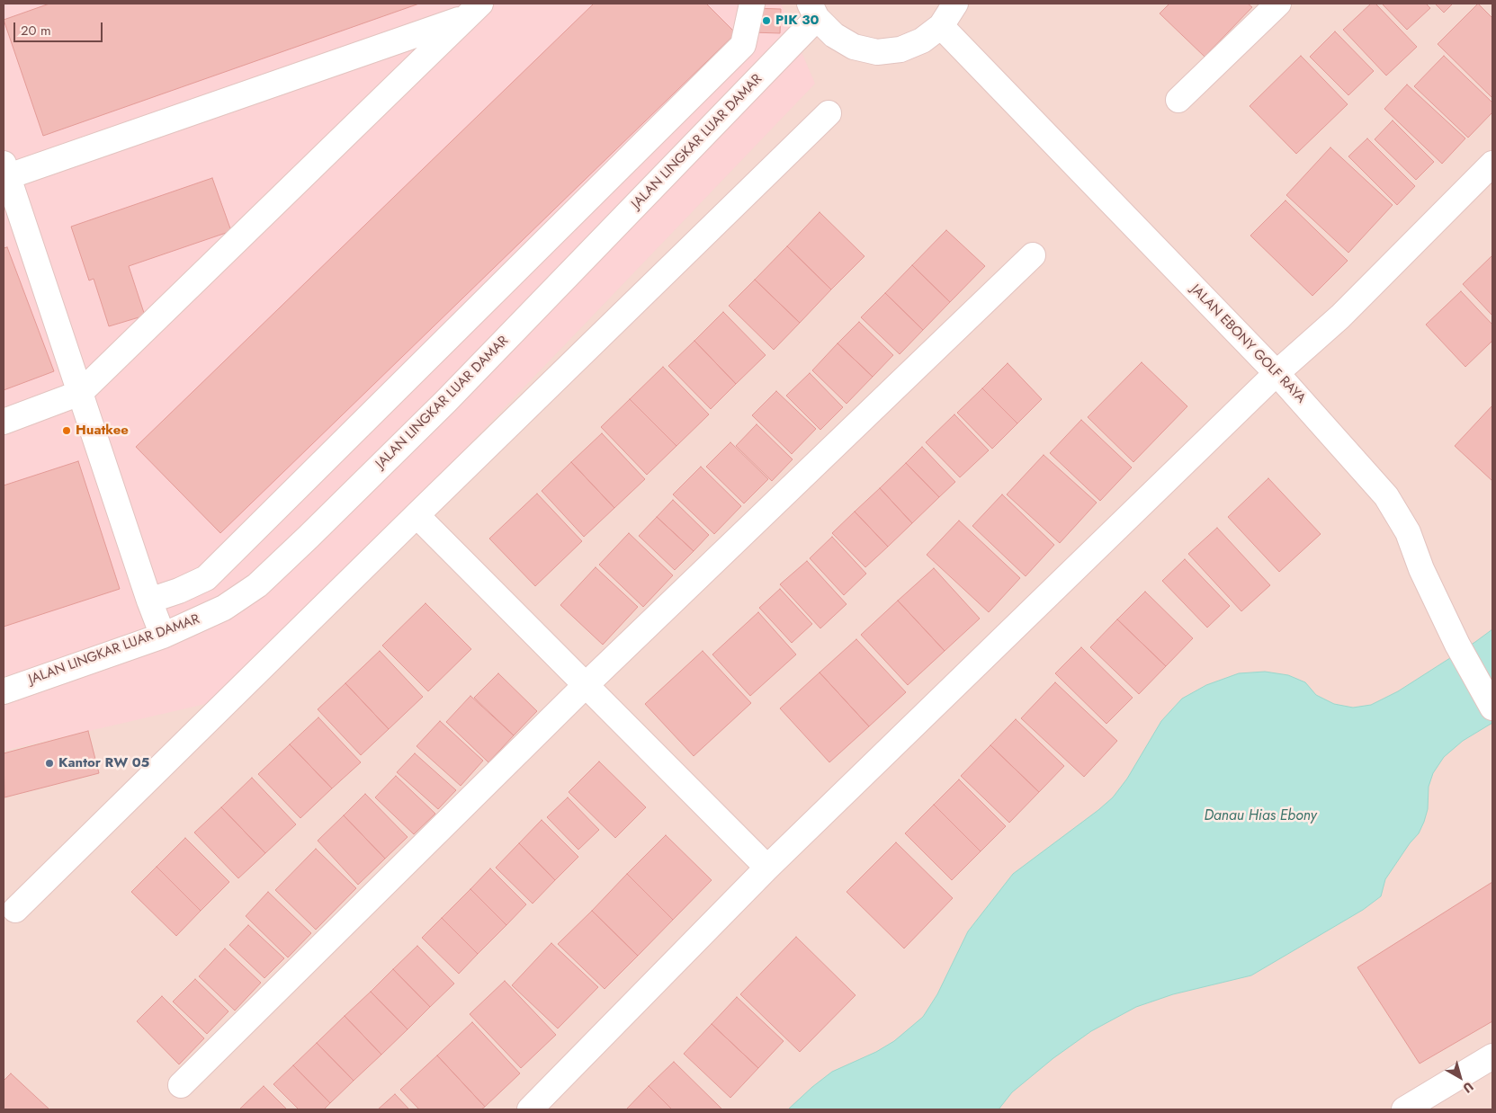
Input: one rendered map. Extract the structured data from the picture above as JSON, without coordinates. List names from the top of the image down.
{
  "streets": {
    "street": ["JALAN LINGKAR LUAR DAMAR", "JALAN EBONY GOLF RAYA"]
  },
  "water": ["Danau Hias Ebony"],
  "places": ["PIK 30", "Huatkee", "Kantor RW 05"],
  "scale_bar": "20 m",
  "north": "bottom right"
}
